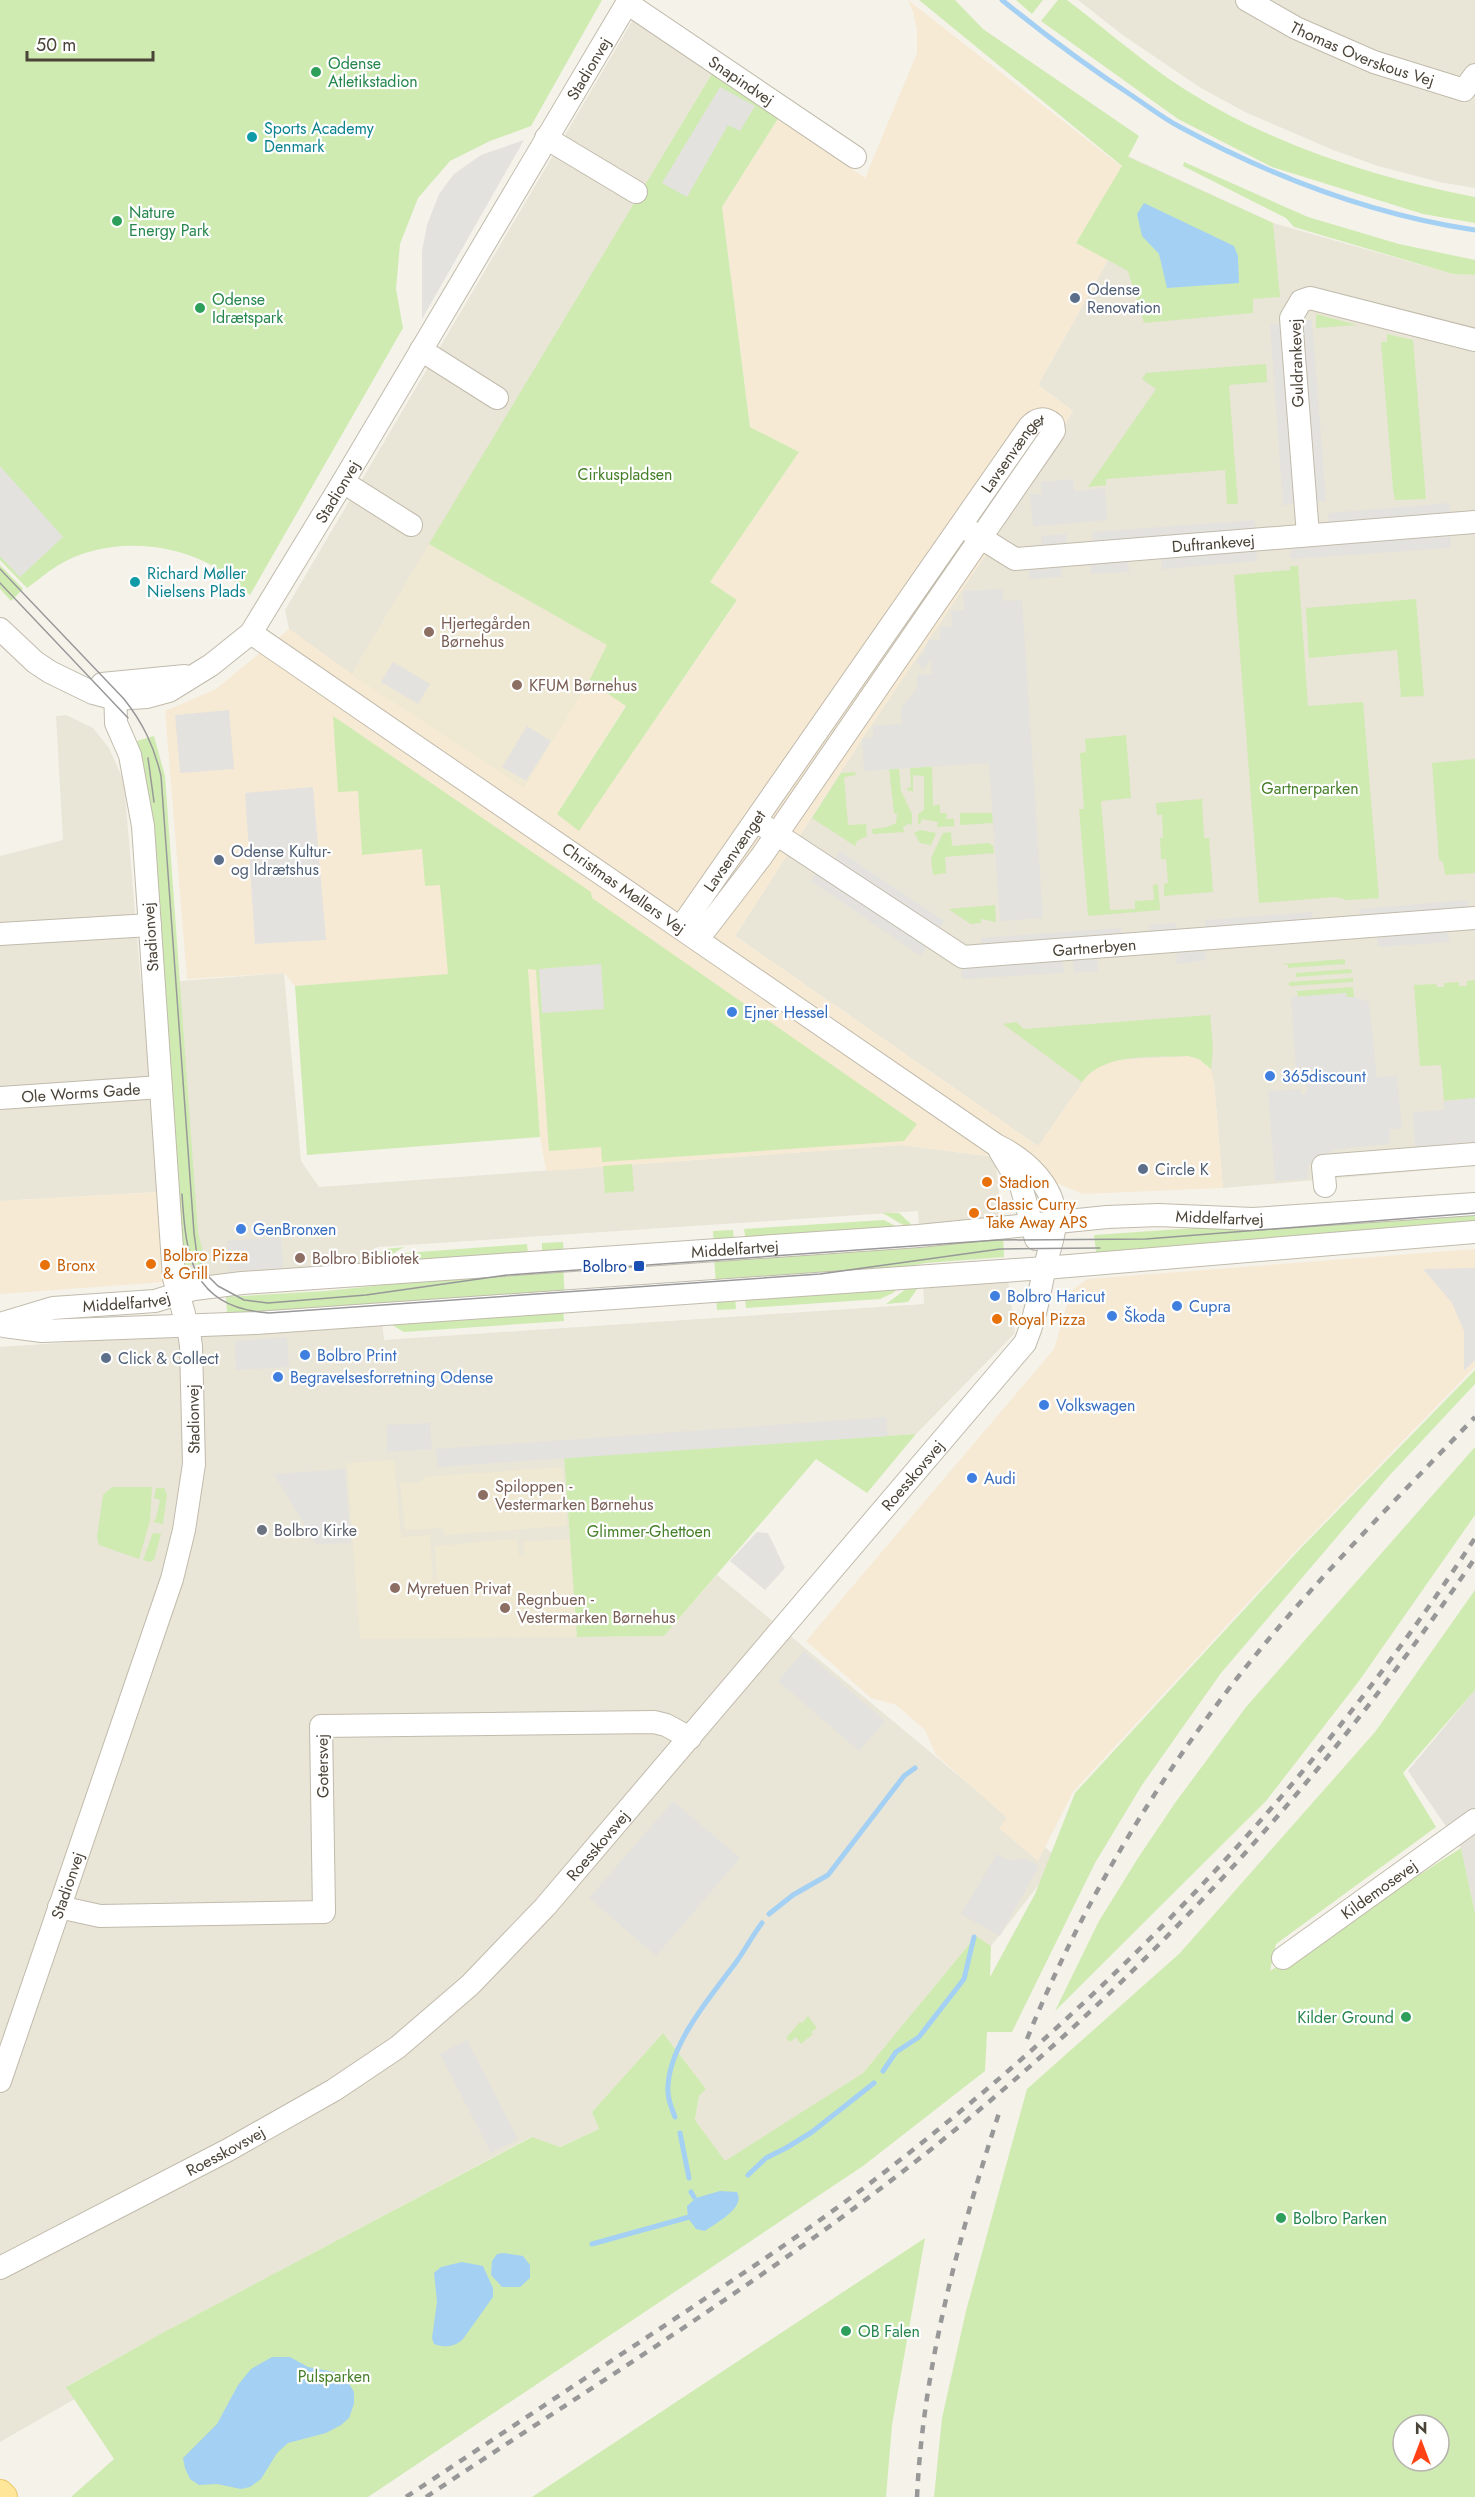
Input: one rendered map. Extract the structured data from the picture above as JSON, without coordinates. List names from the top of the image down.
{
  "streets": {
    "street": [
      "Thomas Overskous Vej",
      "Stadionvej",
      "Snapindvej",
      "Guldrankevej",
      "Lavsenvænget",
      "Duftrankevej",
      "Christmas Møllers Vej",
      "Gartnerbyen",
      "Ole Worms Gade",
      "Middelfartvej",
      "Roesskovsvej",
      "Gotersvej",
      "Kildemosevej"
    ]
  },
  "crossings": [
    ["Stadionvej", "Snapindvej"],
    ["Stadionvej", "Christmas Møllers Vej"],
    ["Stadionvej", "Ole Worms Gade"],
    ["Stadionvej", "Middelfartvej"],
    ["Stadionvej", "Gotersvej"],
    ["Guldrankevej", "Duftrankevej"],
    ["Lavsenvænget", "Duftrankevej"],
    ["Lavsenvænget", "Christmas Møllers Vej"],
    ["Lavsenvænget", "Gartnerbyen"],
    ["Christmas Møllers Vej", "Middelfartvej"],
    ["Christmas Møllers Vej", "Roesskovsvej"],
    ["Middelfartvej", "Roesskovsvej"],
    ["Roesskovsvej", "Gotersvej"]
  ],
  "parks": [
    "Cirkuspladsen",
    "Gartnerparken",
    "Glimmer-Ghettoen",
    "Pulsparken"
  ],
  "places": {
    "other": [
      "Odense Atletikstadion",
      "Sports Academy Denmark",
      "Nature Energy Park",
      "Odense Renovation",
      "Odense Idrætspark",
      "Richard Møller Nielsens Plads",
      "Hjertegården Børnehus",
      "KFUM Børnehus",
      "Odense Kultur- og Idrætshus",
      "Ejner Hessel",
      "365discount",
      "Circle K",
      "Stadion",
      "Classic Curry Take Away APS",
      "GenBronxen",
      "Bolbro Bibliotek",
      "Bolbro Pizza & Grill",
      "Bronx",
      "Bolbro Haricut",
      "Cupra",
      "Škoda",
      "Royal Pizza",
      "Bolbro Print",
      "Click & Collect",
      "Begravelsesforretning Odense",
      "Volkswagen",
      "Audi",
      "Spiloppen - Vestermarken Børnehus",
      "Bolbro Kirke",
      "Myretuen Privat",
      "Regnbuen - Vestermarken Børnehus",
      "Kilder Ground",
      "Bolbro Parken",
      "OB Falen"
    ],
    "transit": ["Bolbro"]
  },
  "scale_bar": "50 m",
  "north": "top"
}
